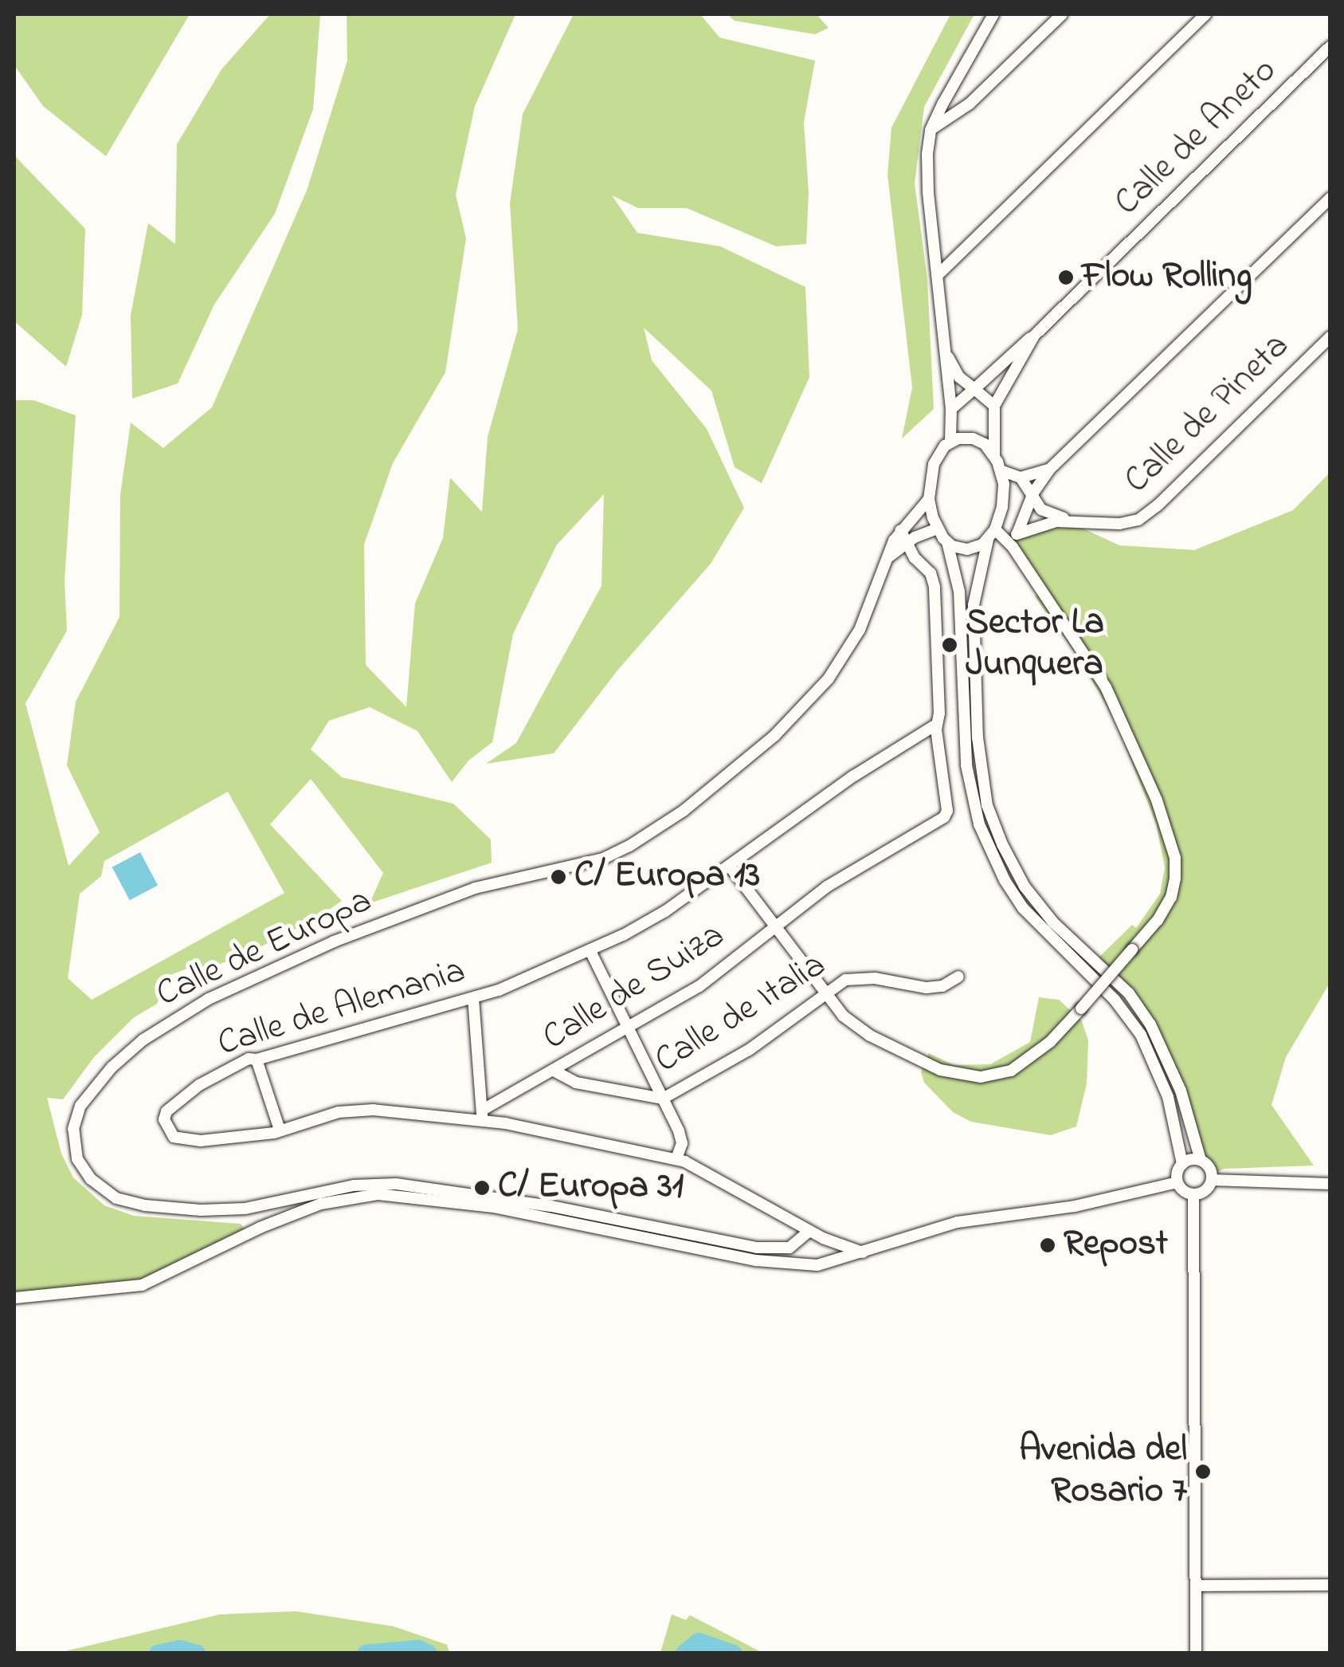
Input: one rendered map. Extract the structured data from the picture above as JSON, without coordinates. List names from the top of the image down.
{
  "streets": {
    "street": [
      "Calle de Aneto",
      "Calle de Pineta",
      "Calle de Europa",
      "Calle de Suiza",
      "Calle de Alemania",
      "Calle de Italia"
    ]
  },
  "crossings": [
    ["Calle de Europa", "Calle de Suiza"],
    ["Calle de Europa", "Calle de Alemania"],
    ["Calle de Suiza", "Calle de Alemania"],
    ["Calle de Suiza", "Calle de Italia"]
  ],
  "places": [
    "Flow Rolling",
    "Sector La Junquera",
    "C/ Europa 13",
    "C/ Europa 31",
    "Repost",
    "Avenida del Rosario 7"
  ]
}
